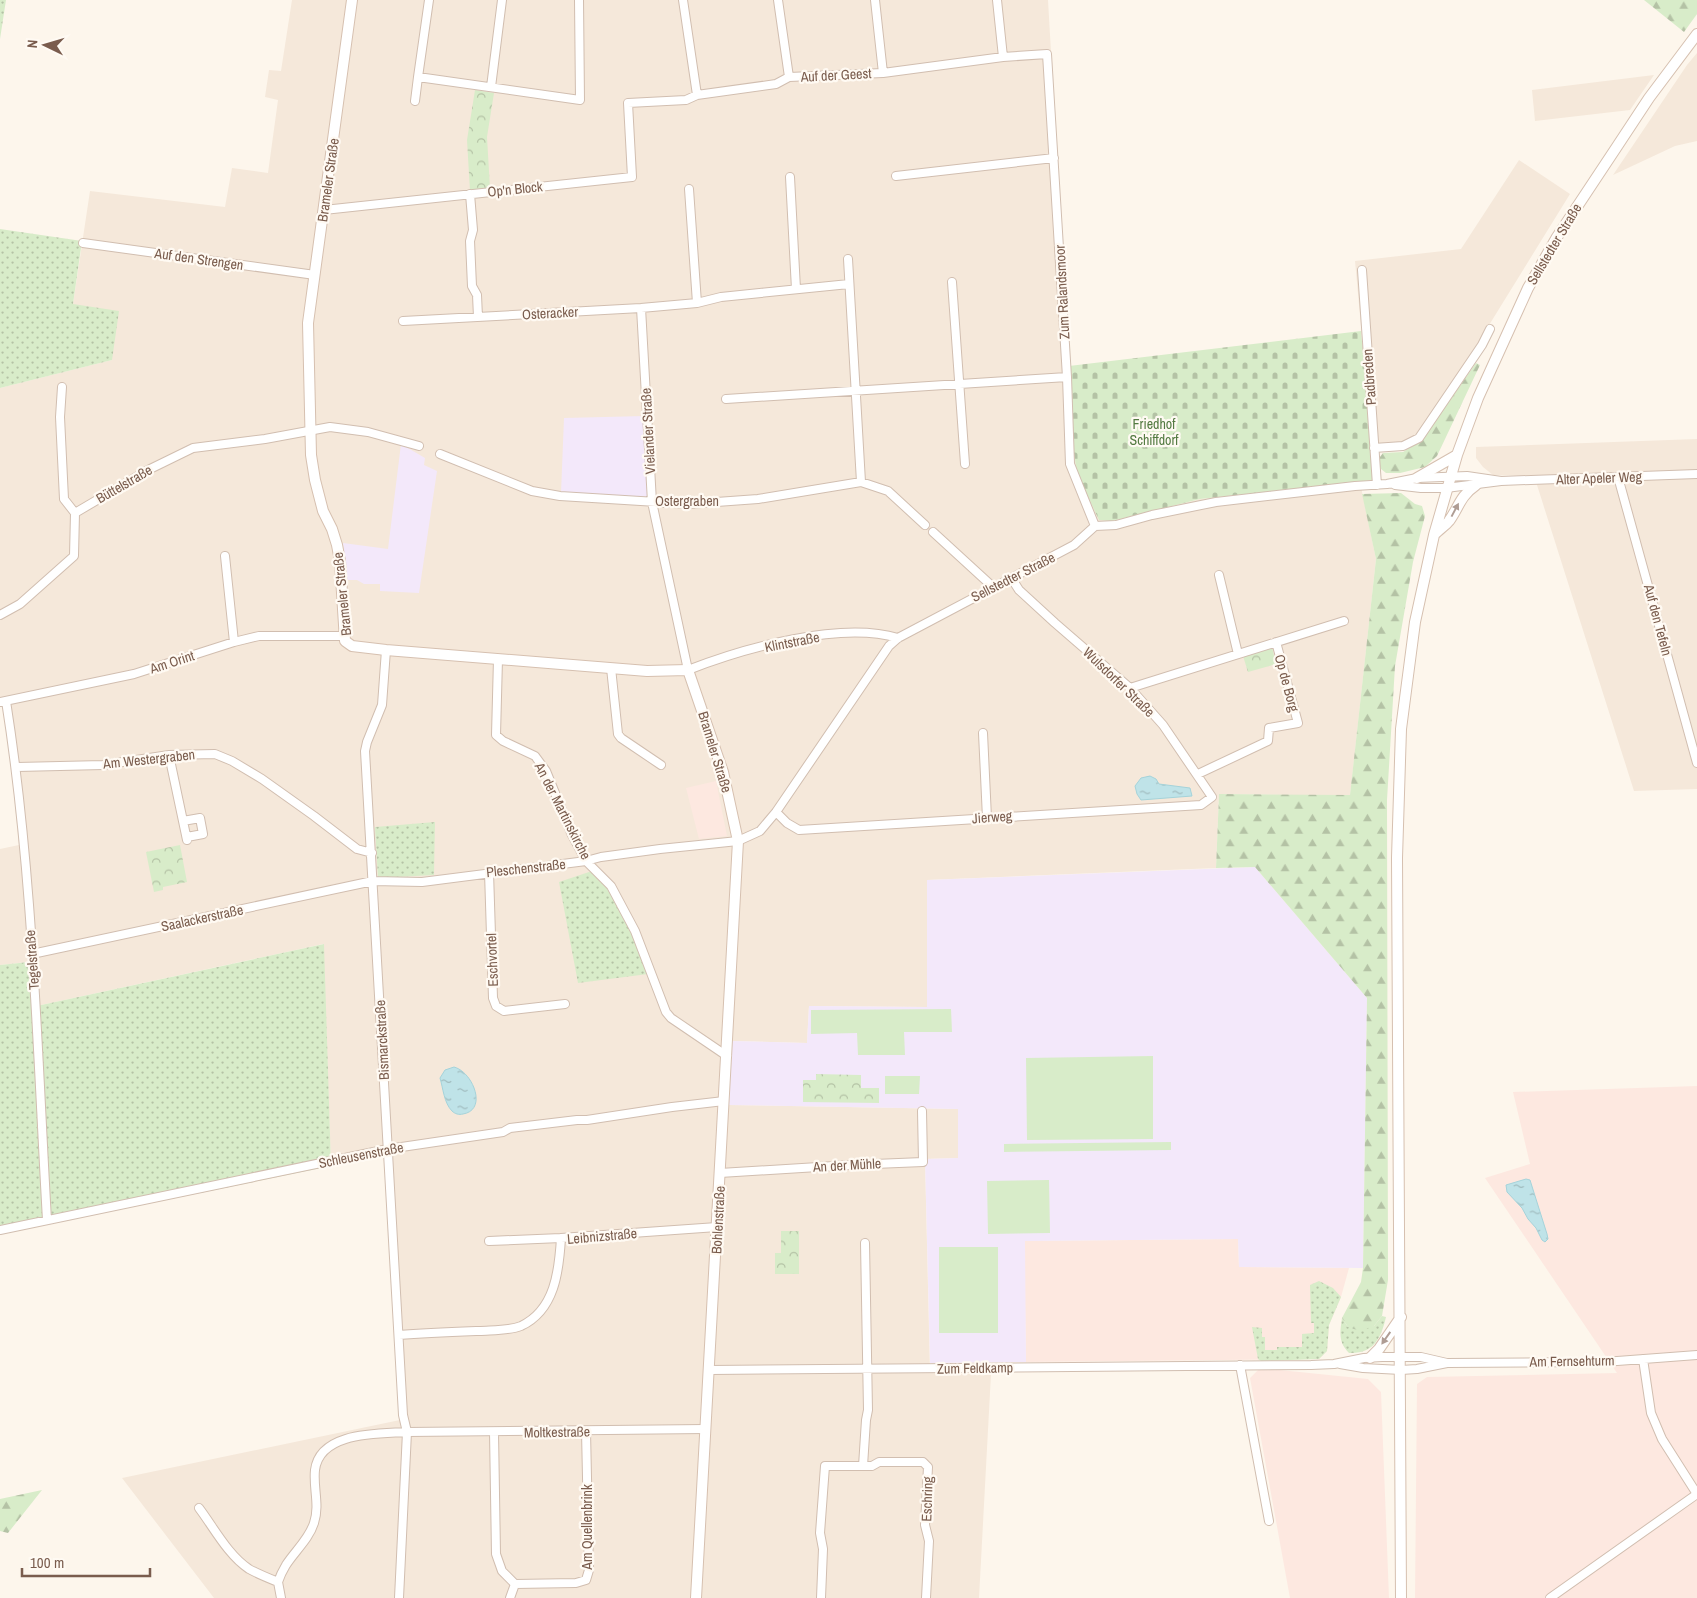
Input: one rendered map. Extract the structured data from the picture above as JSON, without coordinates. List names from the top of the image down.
{
  "streets": {
    "street": [
      "Auf der Geest",
      "Brameler Straße",
      "Op'n Block",
      "Sellstedter Straße",
      "Auf den Strengen",
      "Zum Ralandsmoor",
      "Osteracker",
      "Padbreden",
      "Vielander Straße",
      "Alter Apeler Weg",
      "Büttelstraße",
      "Ostergraben",
      "Auf den Tefeln",
      "Klintstraße",
      "Am Orint",
      "Wulsdorfer Straße",
      "Op de Borg",
      "Am Westergraben",
      "An der Martinskirche",
      "Jierweg",
      "Pleschenstraße",
      "Saalackerstraße",
      "Tegelstraße",
      "Eschvortel",
      "Bismarckstraße",
      "Schleusenstraße",
      "An der Mühle",
      "Bohlenstraße",
      "Leibnizstraße",
      "Am Fernsehturm",
      "Zum Feldkamp",
      "Moltkestraße",
      "Eschring",
      "Am Quellenbrink"
    ]
  },
  "crossings": [
    ["Auf der Geest", "Op'n Block"],
    ["Auf der Geest", "Zum Ralandsmoor"],
    ["Brameler Straße", "Op'n Block"],
    ["Brameler Straße", "Sellstedter Straße"],
    ["Brameler Straße", "Auf den Strengen"],
    ["Brameler Straße", "Vielander Straße"],
    ["Brameler Straße", "Büttelstraße"],
    ["Brameler Straße", "Klintstraße"],
    ["Brameler Straße", "Am Orint"],
    ["Brameler Straße", "An der Martinskirche"],
    ["Brameler Straße", "Pleschenstraße"],
    ["Brameler Straße", "Bismarckstraße"],
    ["Brameler Straße", "Bohlenstraße"],
    ["Sellstedter Straße", "Zum Ralandsmoor"],
    ["Sellstedter Straße", "Alter Apeler Weg"],
    ["Sellstedter Straße", "Klintstraße"],
    ["Sellstedter Straße", "Wulsdorfer Straße"],
    ["Sellstedter Straße", "Jierweg"],
    ["Sellstedter Straße", "Pleschenstraße"],
    ["Sellstedter Straße", "Bohlenstraße"],
    ["Sellstedter Straße", "Am Fernsehturm"],
    ["Sellstedter Straße", "Zum Feldkamp"],
    ["Osteracker", "Vielander Straße"],
    ["Vielander Straße", "Ostergraben"],
    ["Vielander Straße", "Klintstraße"],
    ["Alter Apeler Weg", "Auf den Tefeln"],
    ["Am Orint", "Tegelstraße"],
    ["Wulsdorfer Straße", "Op de Borg"],
    ["Wulsdorfer Straße", "Jierweg"],
    ["Am Westergraben", "Tegelstraße"],
    ["Am Westergraben", "Bismarckstraße"],
    ["An der Martinskirche", "Pleschenstraße"],
    ["An der Martinskirche", "Bohlenstraße"],
    ["Pleschenstraße", "Saalackerstraße"],
    ["Pleschenstraße", "Eschvortel"],
    ["Pleschenstraße", "Bismarckstraße"],
    ["Pleschenstraße", "Bohlenstraße"],
    ["Saalackerstraße", "Tegelstraße"],
    ["Saalackerstraße", "Bismarckstraße"],
    ["Tegelstraße", "Schleusenstraße"],
    ["Bismarckstraße", "Schleusenstraße"],
    ["Bismarckstraße", "Leibnizstraße"],
    ["Bismarckstraße", "Moltkestraße"],
    ["Schleusenstraße", "Bohlenstraße"],
    ["An der Mühle", "Bohlenstraße"],
    ["Bohlenstraße", "Leibnizstraße"],
    ["Bohlenstraße", "Zum Feldkamp"],
    ["Bohlenstraße", "Moltkestraße"],
    ["Am Fernsehturm", "Zum Feldkamp"],
    ["Moltkestraße", "Am Quellenbrink"]
  ],
  "parks": ["Friedhof Schiffdorf"],
  "scale_bar": "100 m",
  "north": "left"
}
